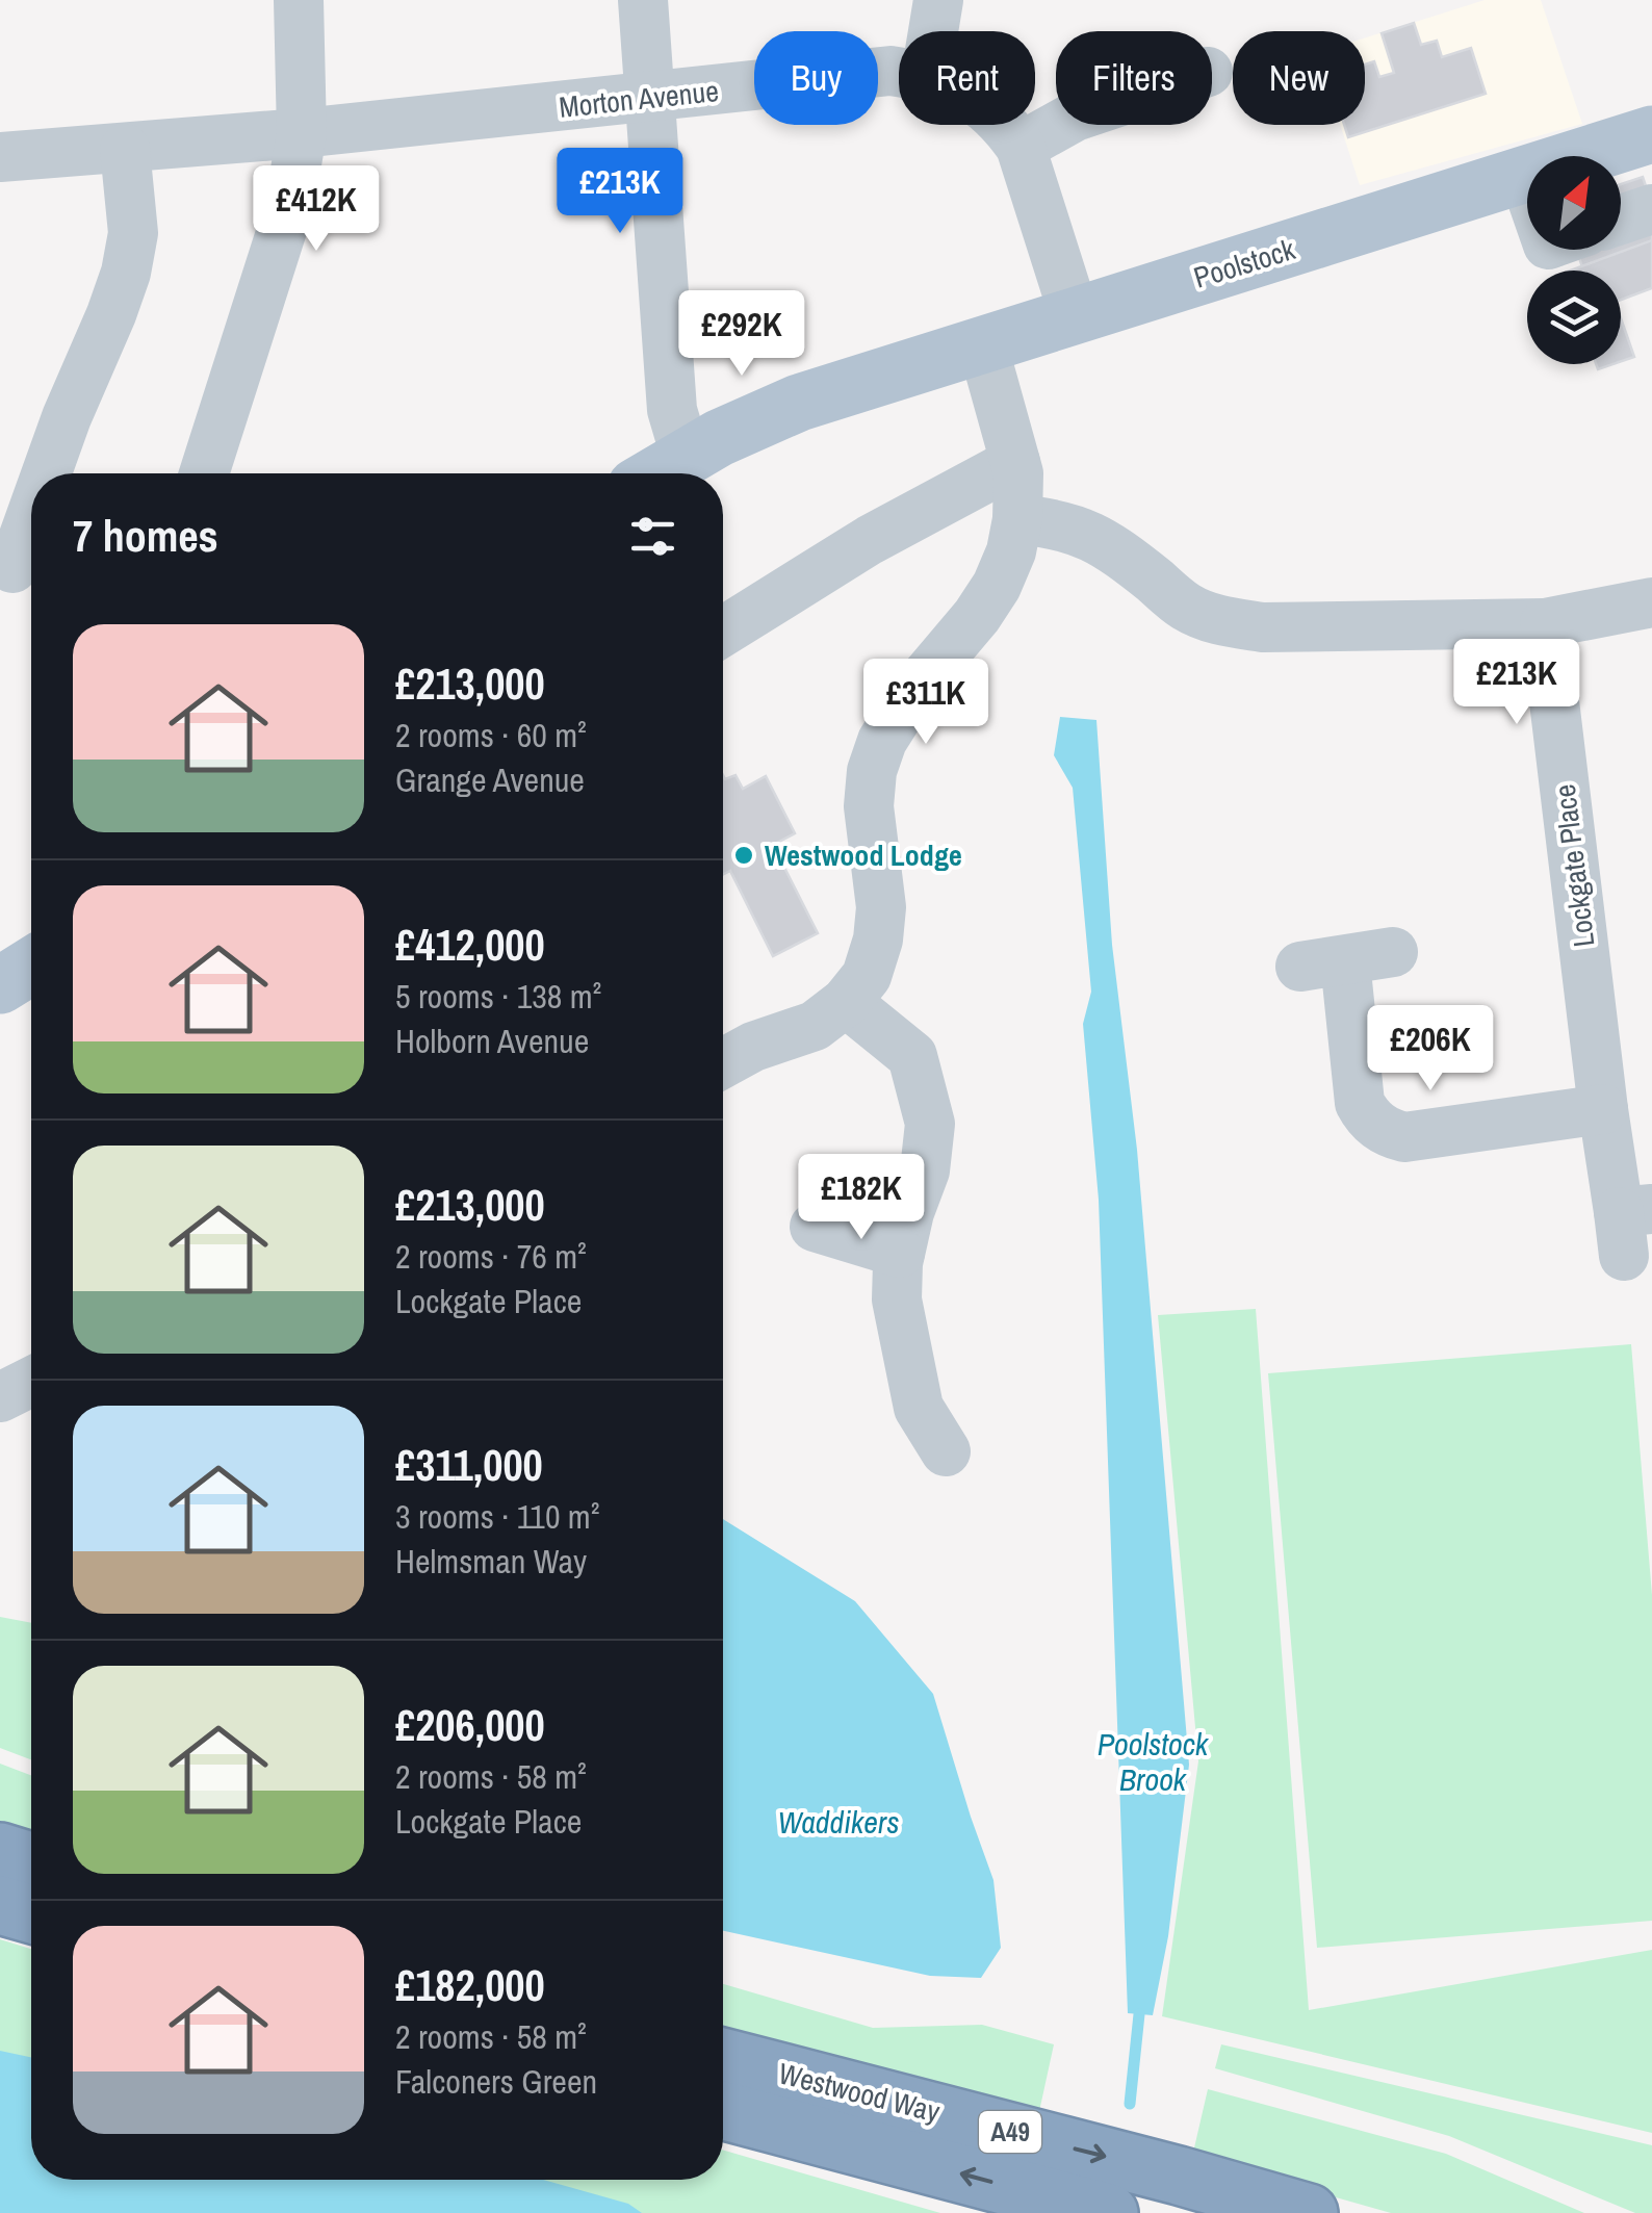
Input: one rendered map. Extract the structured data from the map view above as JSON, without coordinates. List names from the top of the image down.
{
  "streets": {
    "highway": ["Westwood Way", "A49"],
    "main road": ["Poolstock"],
    "street": ["Morton Avenue", "Lockgate Place"]
  },
  "crossings": [
    ["Morton Avenue", "Poolstock"]
  ],
  "water": ["Poolstock Brook", "Waddikers"],
  "places": ["Westwood Lodge"],
  "north": "top right",
  "page": {
    "chip": [
      "Buy",
      "Rent",
      "Filters",
      "New"
    ],
    "price": [
      "£213K",
      "£412K",
      "£292K",
      "£213K",
      "£311K",
      "£206K",
      "£182K"
    ],
    "heading": "7 homes",
    "list": [
      {
        "name": "£213,000",
        "note": "2 rooms · 60 m² · Grange Avenue"
      },
      {
        "name": "£412,000",
        "note": "5 rooms · 138 m² · Holborn Avenue"
      },
      {
        "name": "£213,000",
        "note": "2 rooms · 76 m² · Lockgate Place"
      },
      {
        "name": "£311,000",
        "note": "3 rooms · 110 m² · Helmsman Way"
      },
      {
        "name": "£206,000",
        "note": "2 rooms · 58 m² · Lockgate Place"
      },
      {
        "name": "£182,000",
        "note": "2 rooms · 58 m² · Falconers Green"
      }
    ]
  }
}
